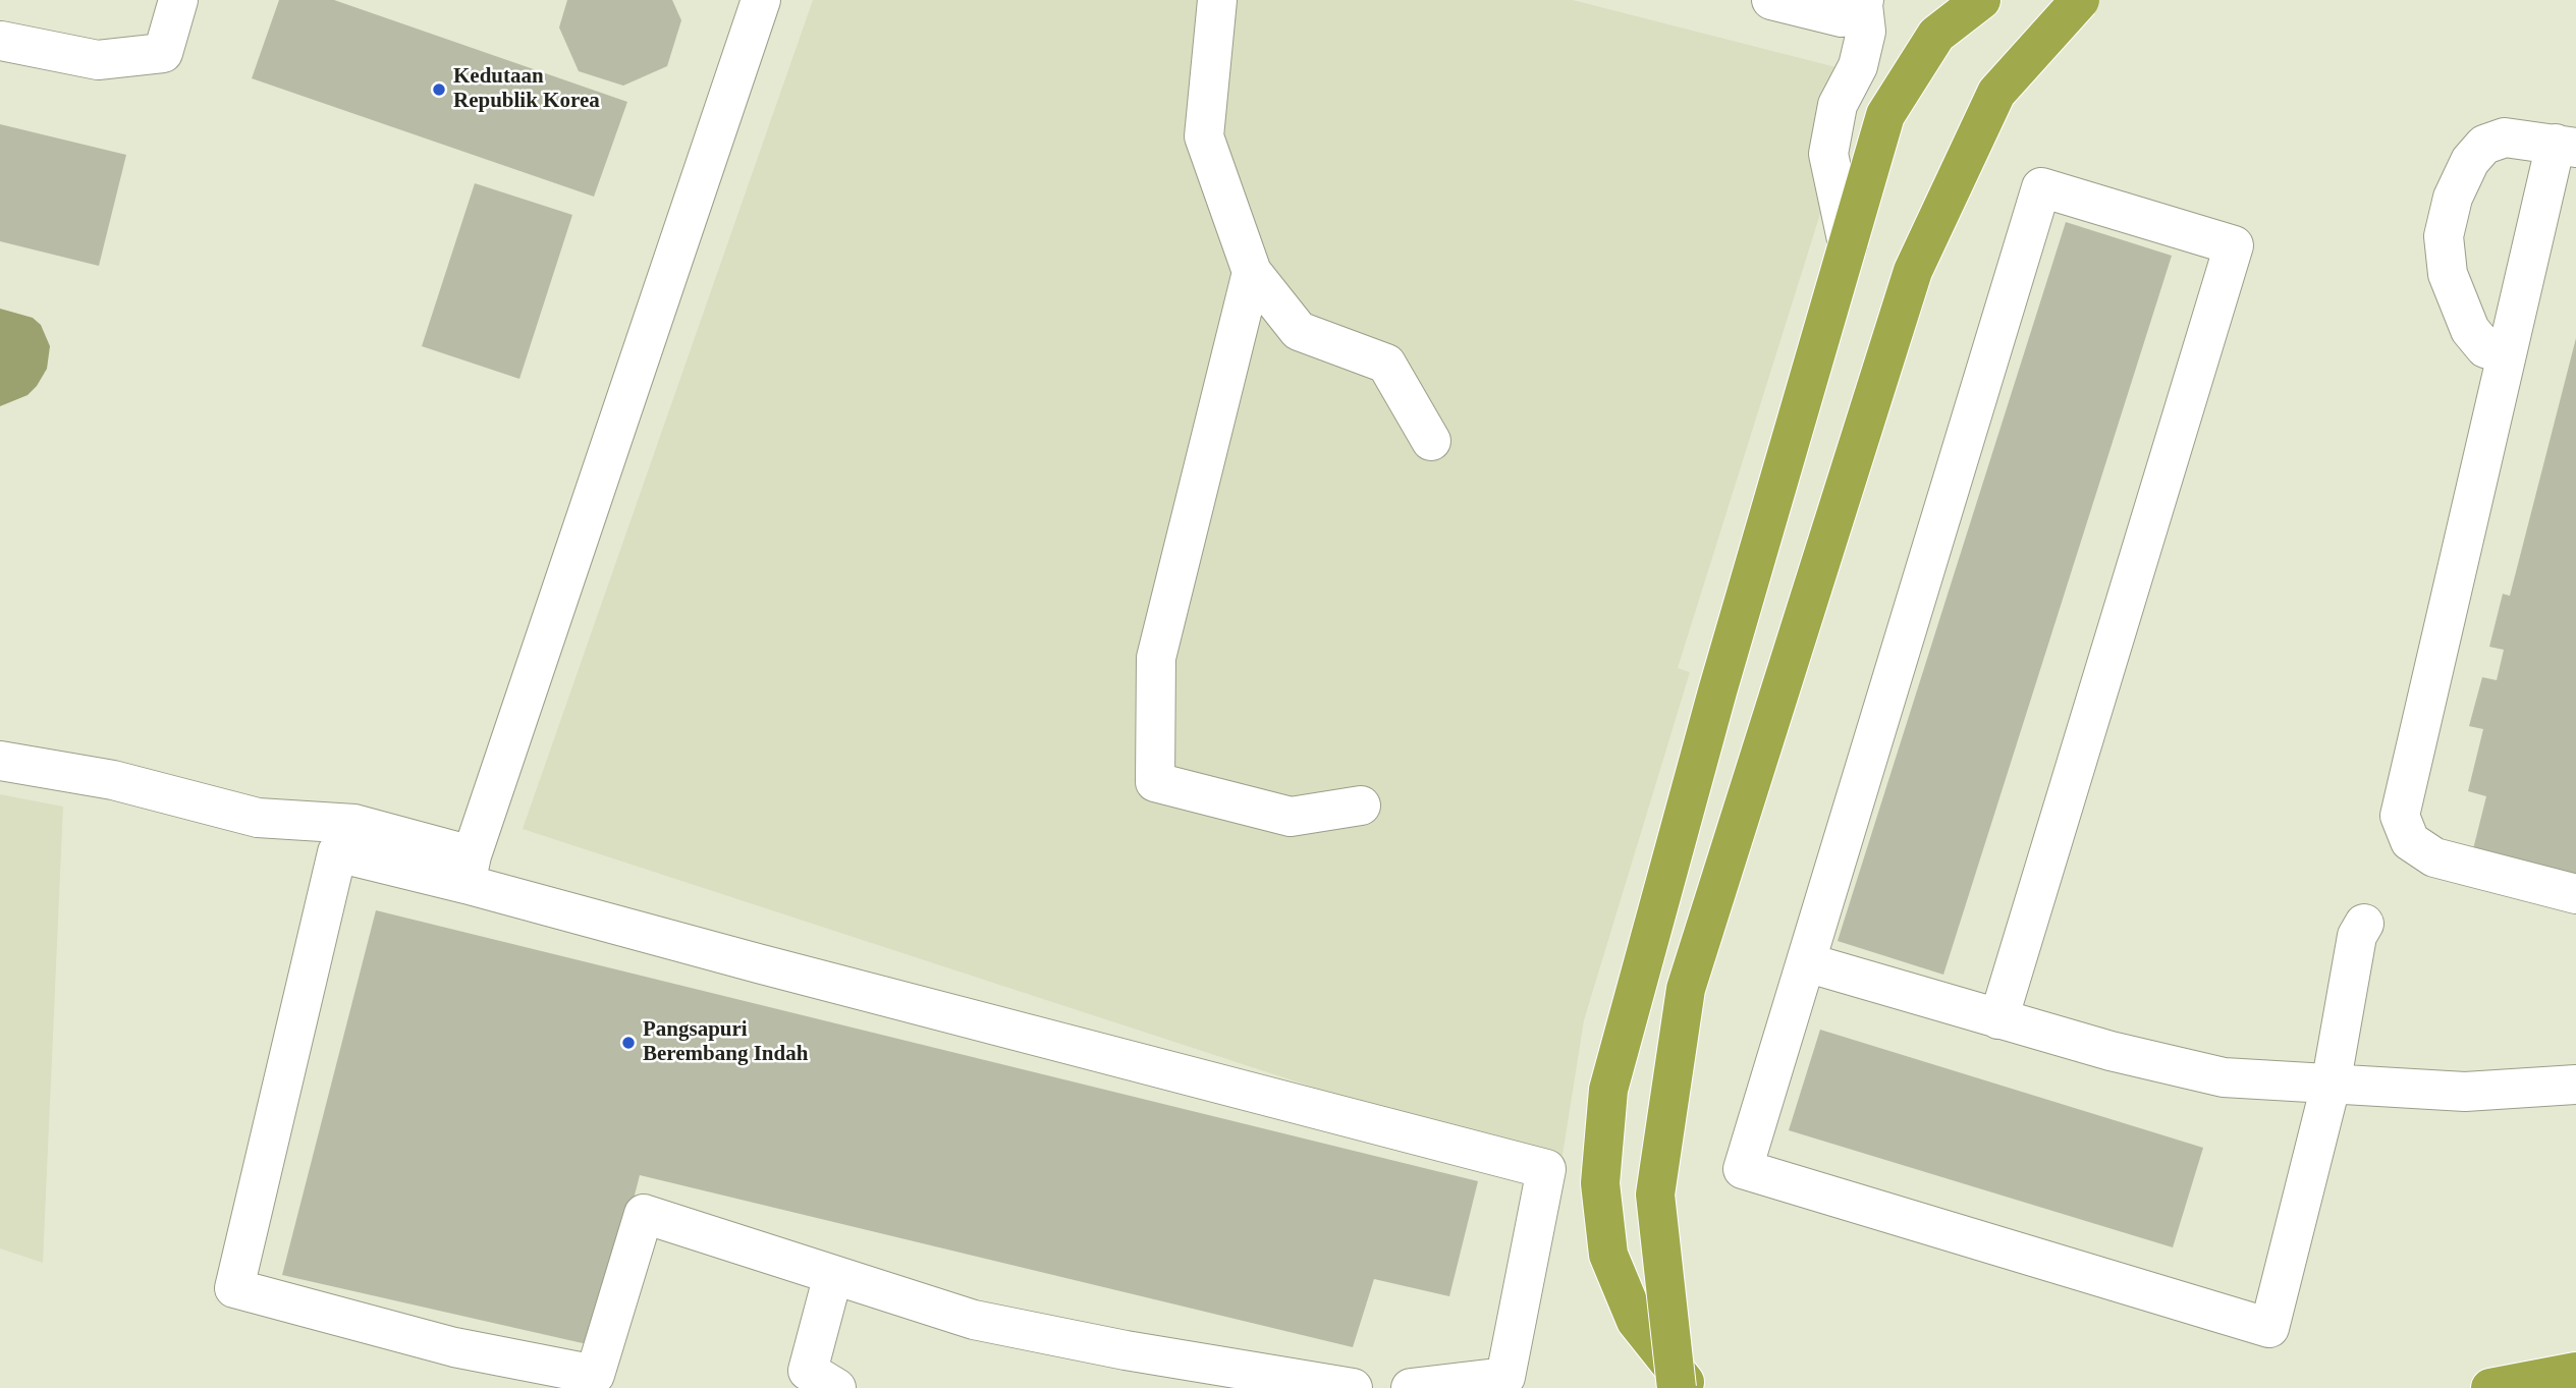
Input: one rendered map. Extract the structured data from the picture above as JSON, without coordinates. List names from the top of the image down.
{
  "places": ["Kedutaan Republik Korea", "Pangsapuri Berembang Indah"]
}
